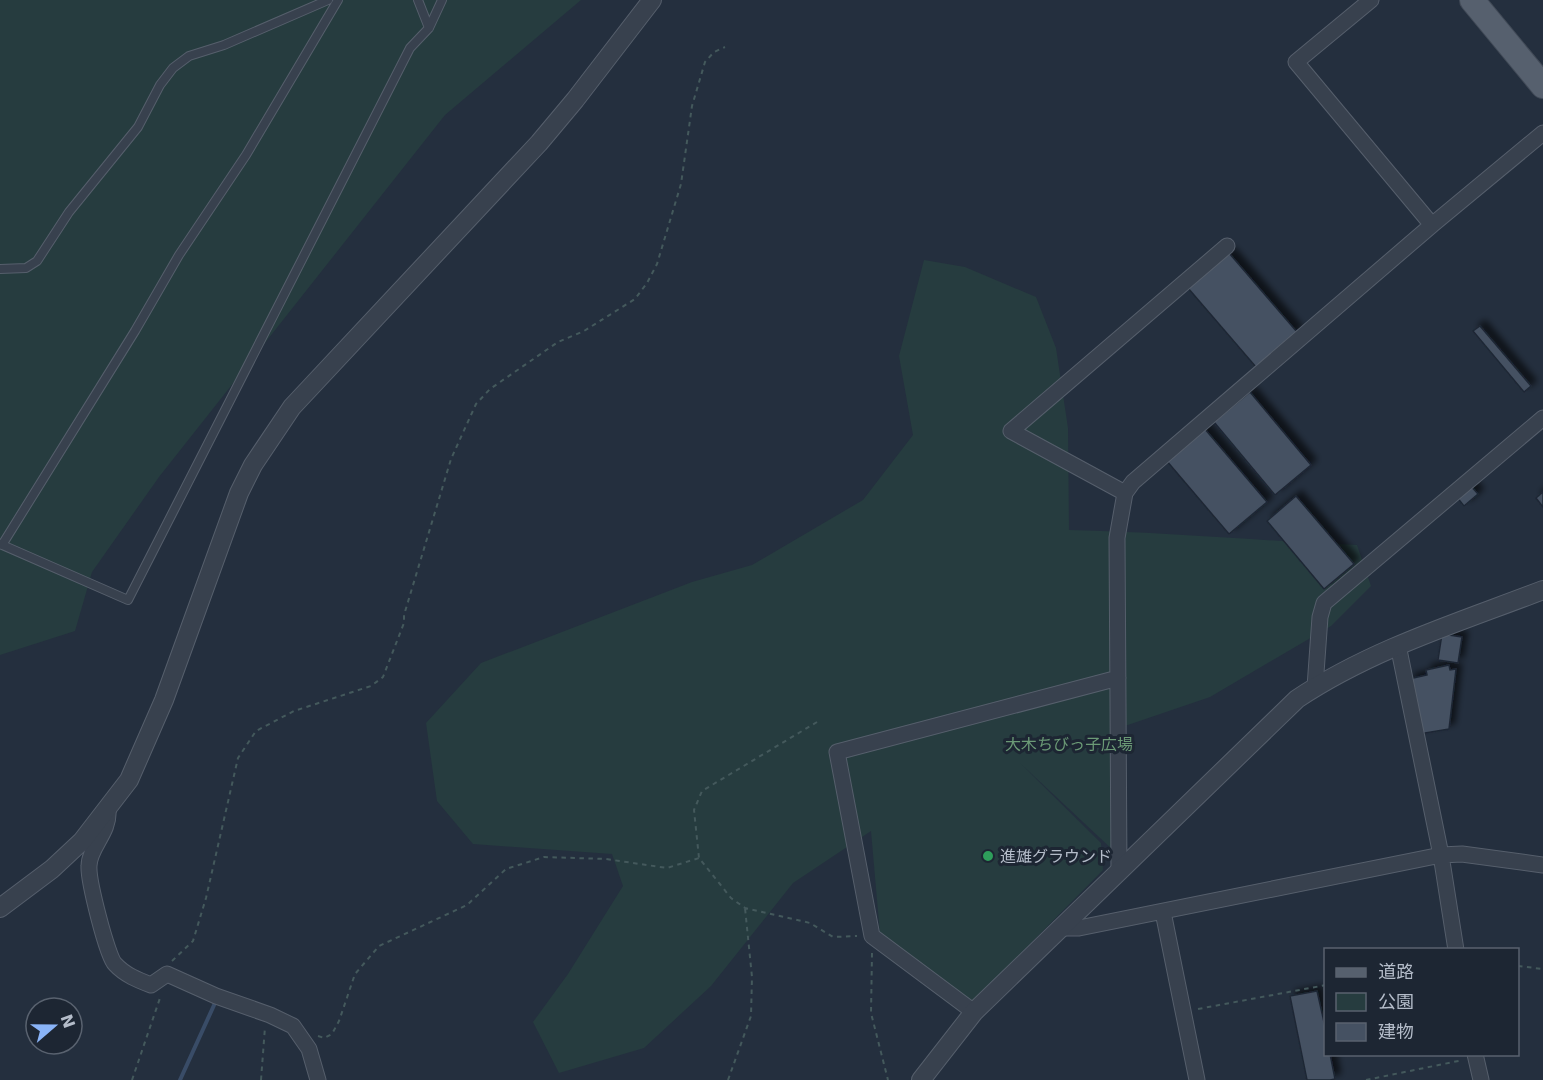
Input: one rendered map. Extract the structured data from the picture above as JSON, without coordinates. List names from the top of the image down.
{
  "parks": ["大木ちびっ子広場"],
  "places": ["進雄グラウンド"],
  "legend": ["道路", "公園", "建物"],
  "north": "right"
}
